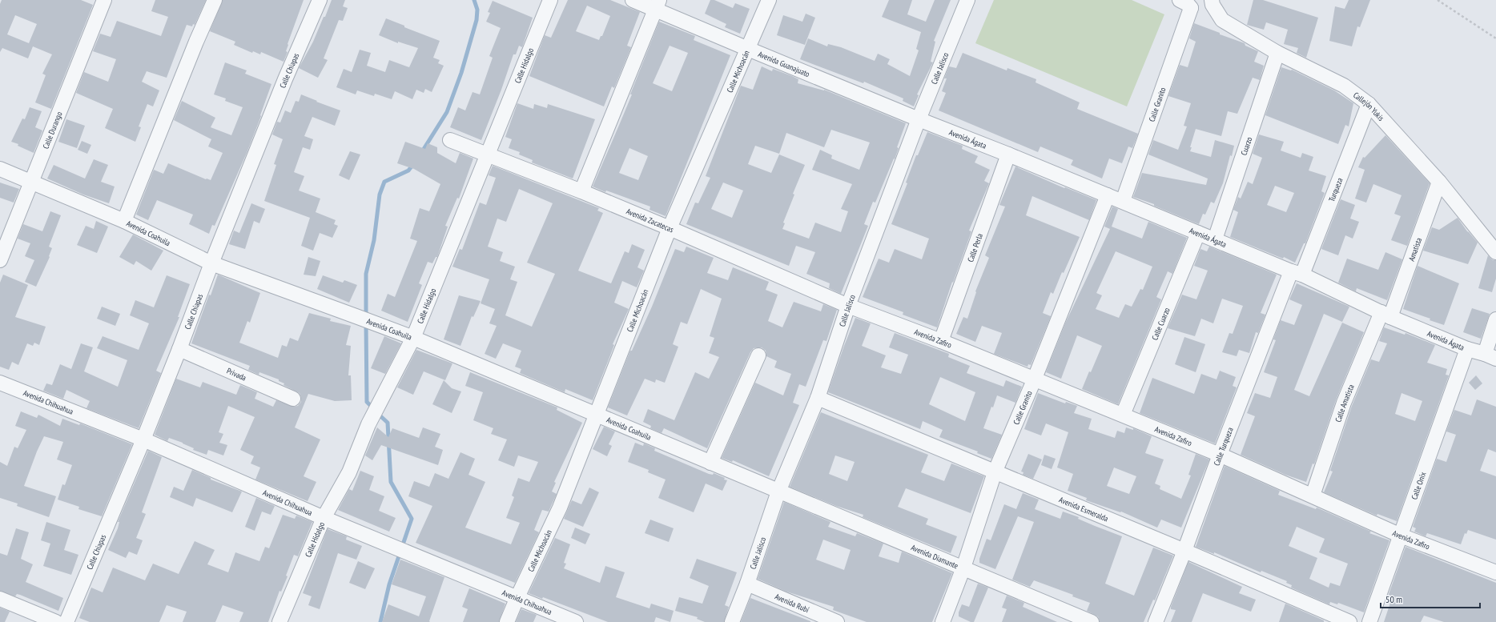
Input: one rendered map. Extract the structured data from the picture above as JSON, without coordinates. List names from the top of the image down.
{
  "streets": {
    "street": [
      "Avenida Guanajuato",
      "Calle Hidalgo",
      "Calle Jalisco",
      "Calle Chiapas",
      "Calle Michoacán",
      "Calle Granito",
      "Callejón Yukis",
      "Calle Durango",
      "Avenida Ágata",
      "Cuarzo",
      "Turqueza",
      "Avenida Zacatecas",
      "Avenida Coahuila",
      "Calle Perla",
      "Amatista",
      "Calle Cuarzo",
      "Avenida Zafiro",
      "Privada",
      "Avenida Chihuahua",
      "Calle Amatista",
      "Calle Turqueza",
      "Calle Onix",
      "Avenida Esmeralda",
      "Avenida Diamante",
      "Avenida Rubí"
    ]
  },
  "crossings": [
    ["Avenida Guanajuato", "Calle Jalisco"],
    ["Avenida Guanajuato", "Calle Michoacán"],
    ["Avenida Guanajuato", "Avenida Ágata"],
    ["Calle Hidalgo", "Avenida Zacatecas"],
    ["Calle Hidalgo", "Avenida Coahuila"],
    ["Calle Hidalgo", "Avenida Chihuahua"],
    ["Calle Jalisco", "Avenida Ágata"],
    ["Calle Jalisco", "Avenida Zacatecas"],
    ["Calle Jalisco", "Avenida Coahuila"],
    ["Calle Jalisco", "Avenida Zafiro"],
    ["Calle Jalisco", "Avenida Esmeralda"],
    ["Calle Jalisco", "Avenida Diamante"],
    ["Calle Jalisco", "Avenida Rubí"],
    ["Calle Chiapas", "Avenida Coahuila"],
    ["Calle Chiapas", "Privada"],
    ["Calle Chiapas", "Avenida Chihuahua"],
    ["Calle Michoacán", "Avenida Zacatecas"],
    ["Calle Michoacán", "Avenida Coahuila"],
    ["Calle Michoacán", "Avenida Chihuahua"],
    ["Calle Granito", "Avenida Ágata"],
    ["Calle Granito", "Avenida Zafiro"],
    ["Calle Granito", "Avenida Esmeralda"],
    ["Calle Granito", "Avenida Diamante"],
    ["Callejón Yukis", "Cuarzo"],
    ["Callejón Yukis", "Turqueza"],
    ["Callejón Yukis", "Amatista"],
    ["Calle Durango", "Avenida Coahuila"],
    ["Avenida Ágata", "Cuarzo"],
    ["Avenida Ágata", "Turqueza"],
    ["Avenida Ágata", "Calle Perla"],
    ["Avenida Ágata", "Amatista"],
    ["Avenida Ágata", "Calle Cuarzo"],
    ["Avenida Ágata", "Calle Amatista"],
    ["Avenida Ágata", "Calle Turqueza"],
    ["Avenida Ágata", "Calle Onix"],
    ["Turqueza", "Calle Turqueza"],
    ["Avenida Zacatecas", "Avenida Zafiro"],
    ["Avenida Coahuila", "Avenida Diamante"],
    ["Calle Perla", "Avenida Zafiro"],
    ["Amatista", "Calle Amatista"],
    ["Calle Cuarzo", "Avenida Zafiro"],
    ["Avenida Zafiro", "Calle Amatista"],
    ["Avenida Zafiro", "Calle Turqueza"],
    ["Avenida Zafiro", "Calle Onix"],
    ["Calle Turqueza", "Avenida Esmeralda"]
  ],
  "scale_bar": "50 m"
}
